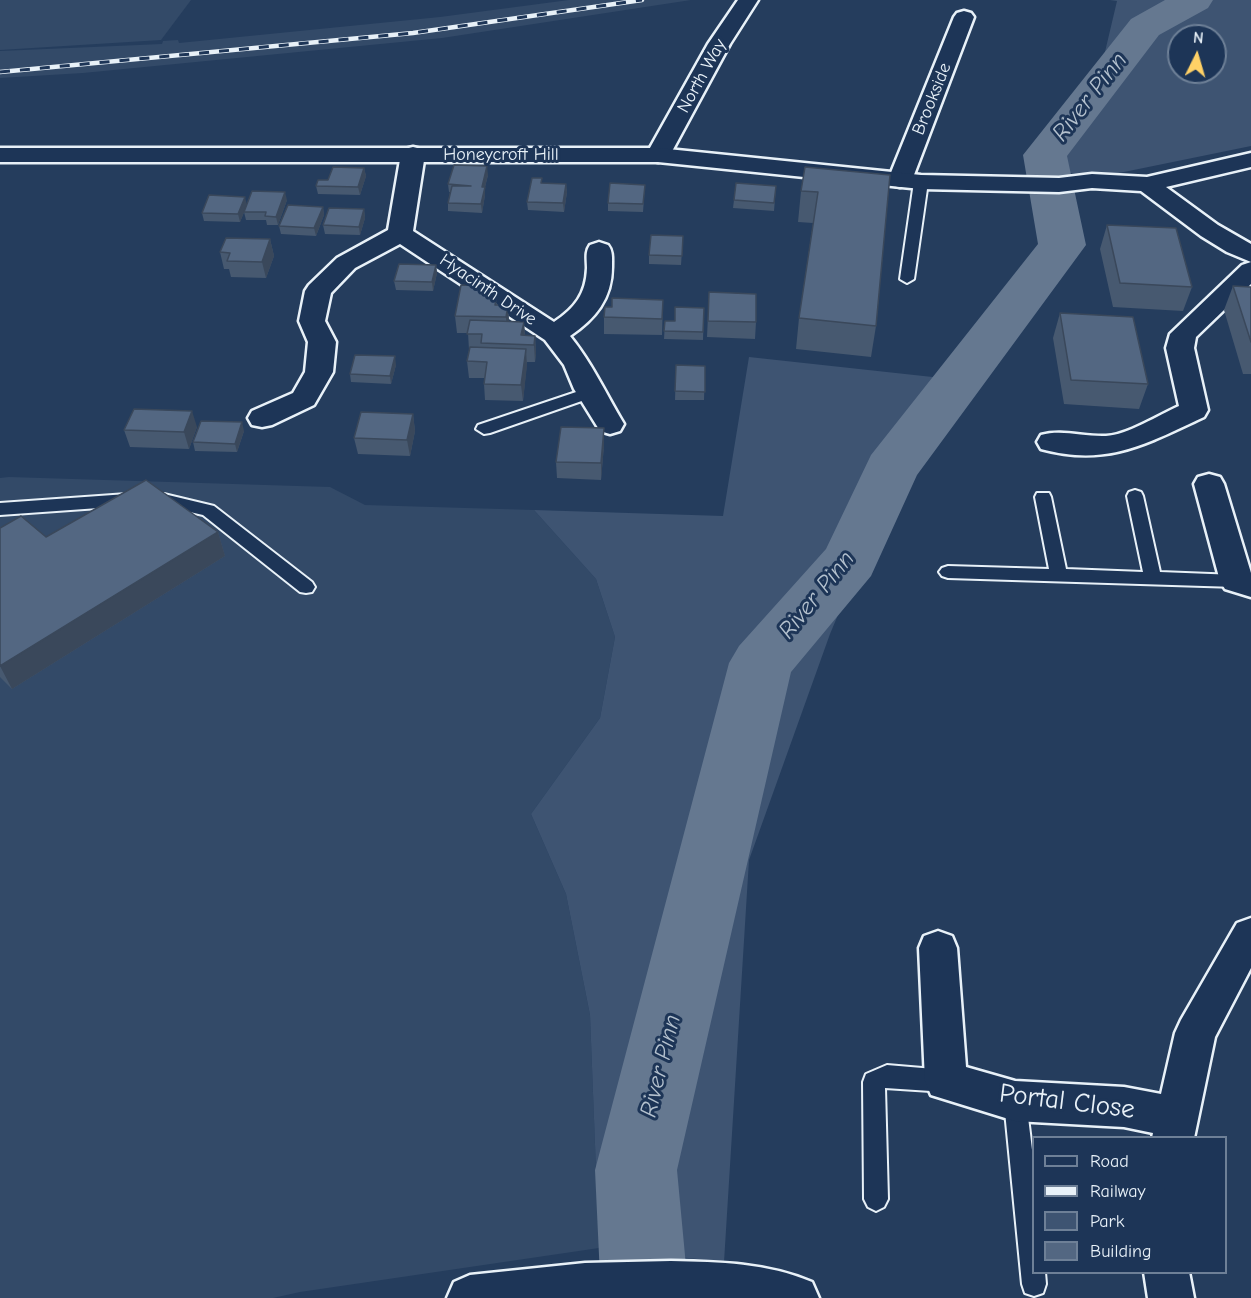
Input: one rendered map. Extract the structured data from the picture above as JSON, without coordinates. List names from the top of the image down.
{
  "streets": {
    "street": [
      "North Way",
      "Brookside",
      "Honeycroft Hill",
      "Hyacinth Drive",
      "Portal Close"
    ]
  },
  "crossings": [
    ["North Way", "Honeycroft Hill"],
    ["Brookside", "Honeycroft Hill"]
  ],
  "water": ["River Pinn"],
  "legend": [
    "Road",
    "Railway",
    "Park",
    "Building"
  ],
  "north": "top"
}
